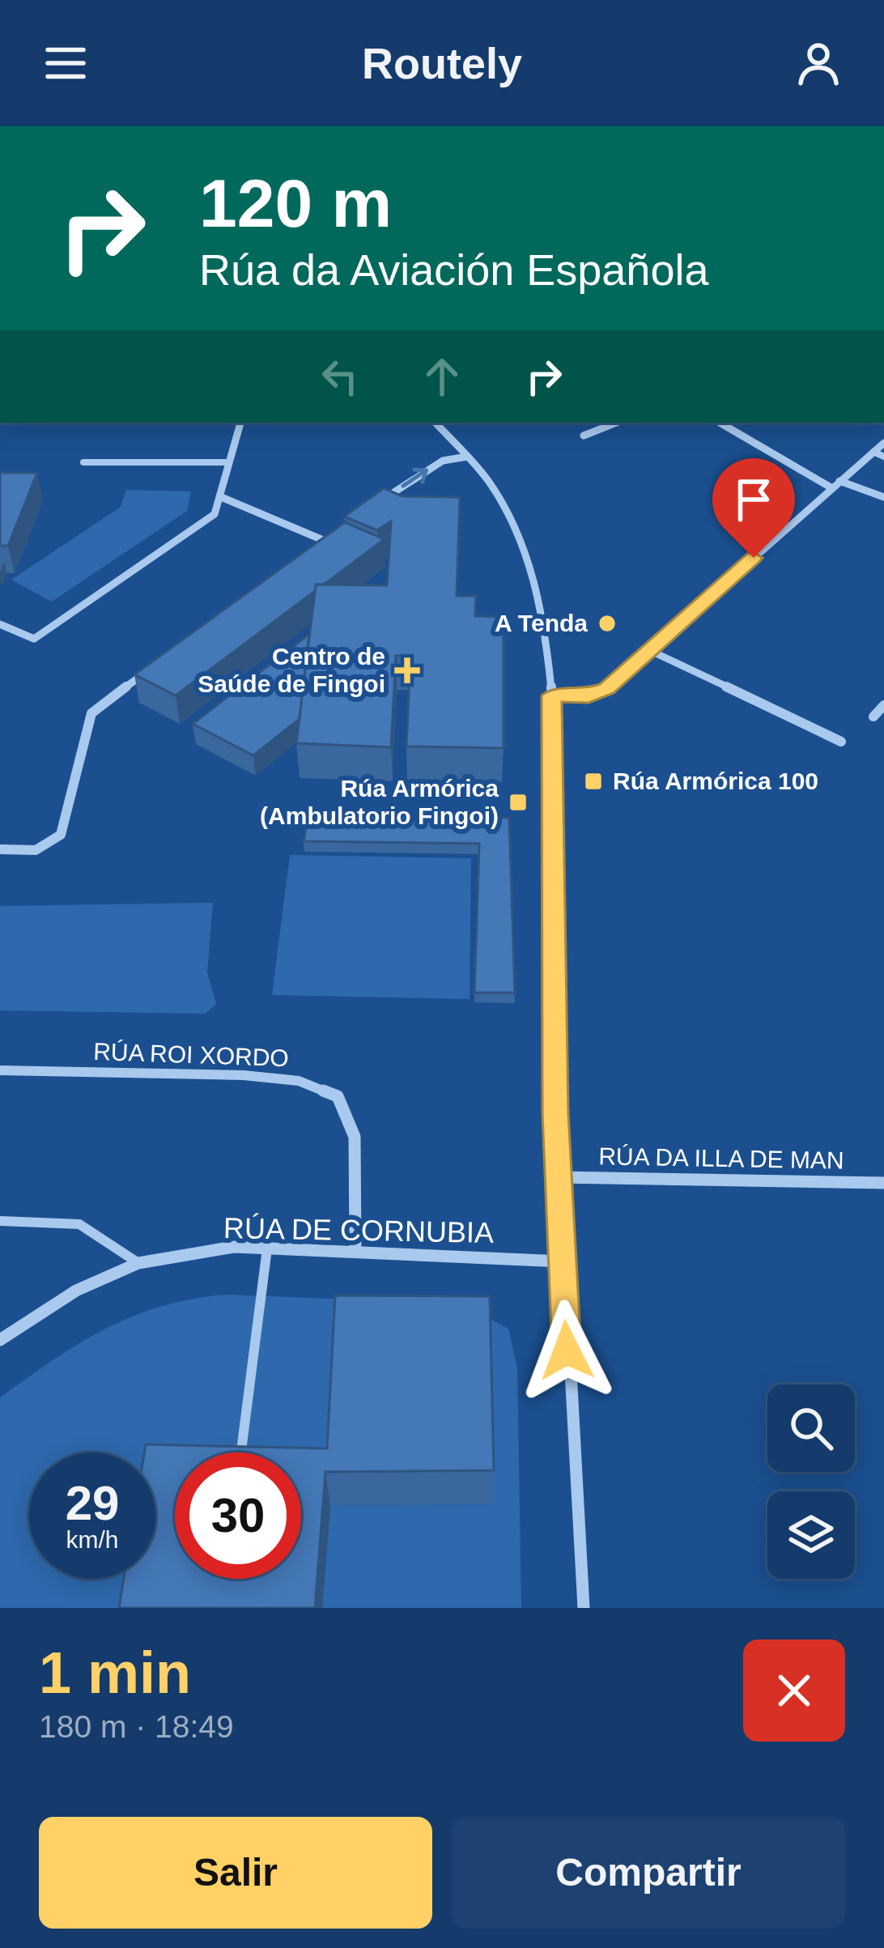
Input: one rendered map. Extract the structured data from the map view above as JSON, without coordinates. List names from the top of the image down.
{
  "streets": {
    "street": ["RÚA ROI XORDO", "RÚA DA ILLA DE MAN", "RÚA DE CORNUBIA"]
  },
  "crossings": [
    ["RÚA ROI XORDO", "RÚA DE CORNUBIA"]
  ],
  "places": {
    "other": ["A Tenda"],
    "health": ["Centro de Saúde de Fingoi"],
    "transit": ["Rúa Armórica 100", "Rúa Armórica (Ambulatorio Fingoi)"]
  },
  "page": {
    "header": "Routely",
    "turn": ["120 m", "Rúa da Aviación Española"],
    "speed": "29 km/h",
    "limit": "30",
    "heading": ["1 min", "180 m · 18:49"],
    "buttons": ["Salir", "Compartir"]
  }
}
